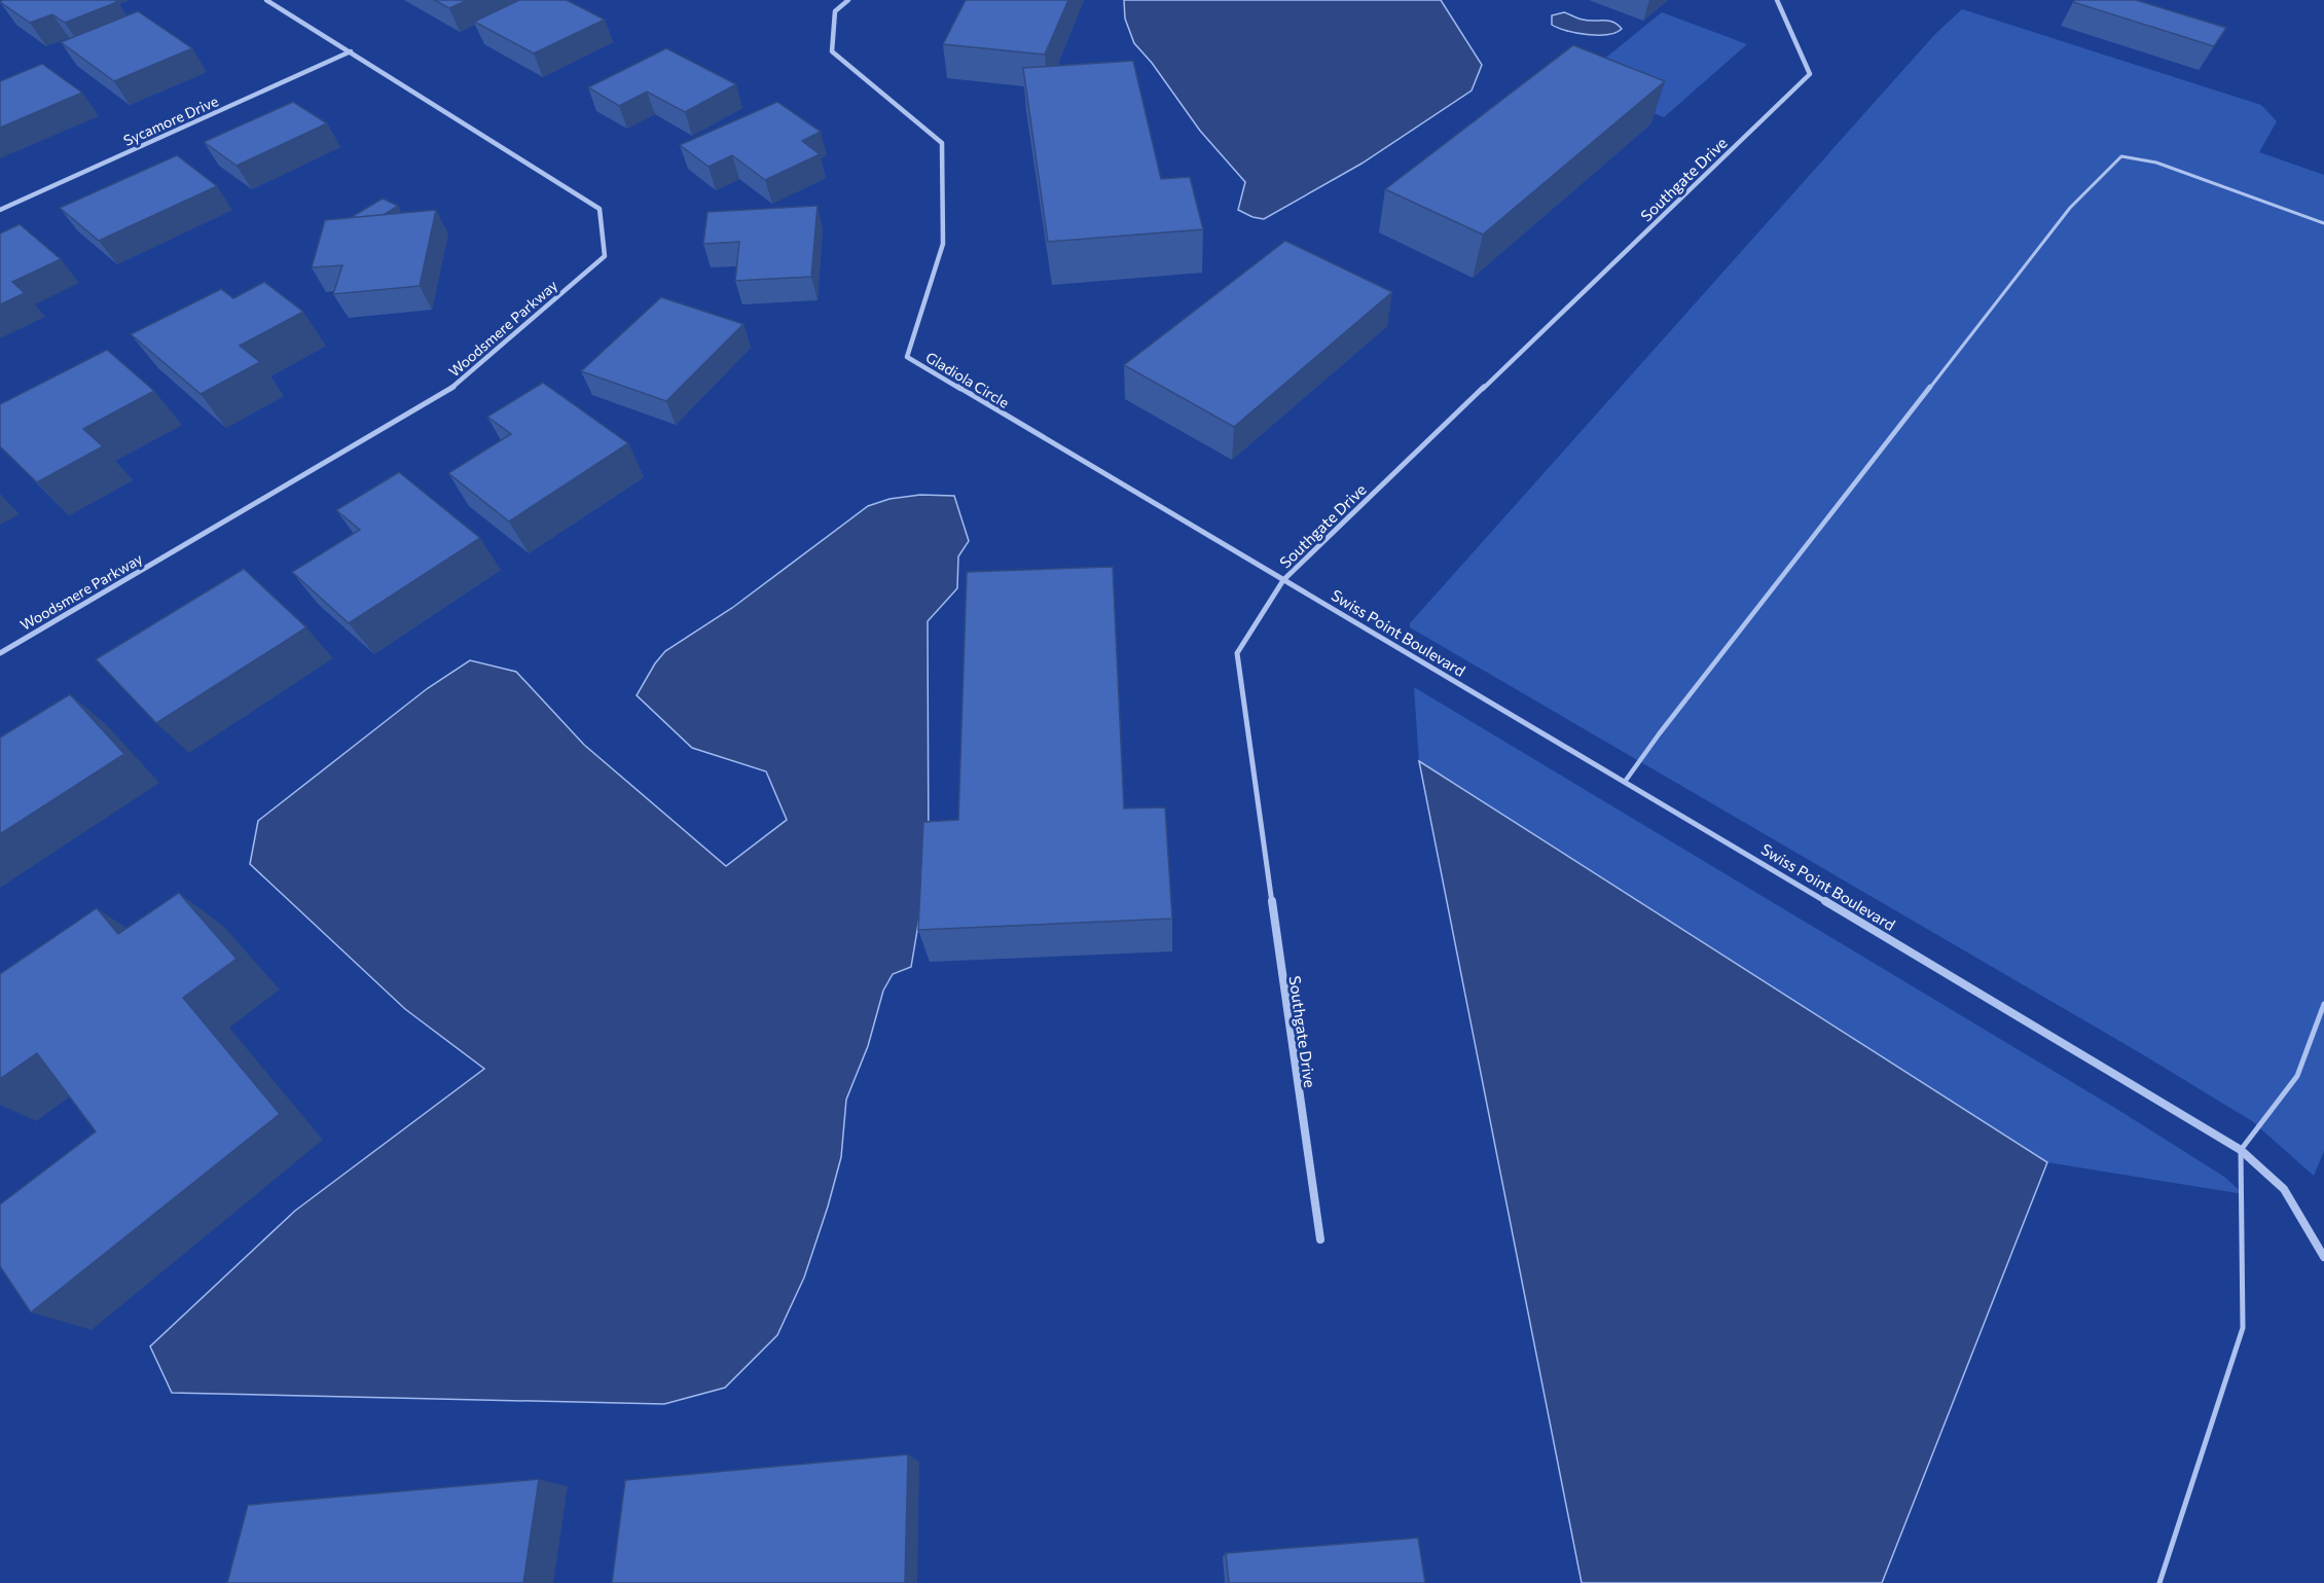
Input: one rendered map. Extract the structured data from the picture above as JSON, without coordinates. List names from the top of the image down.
{
  "streets": {
    "street": [
      "Sycamore Drive",
      "Southgate Drive",
      "Woodsmere Parkway",
      "Gladiola Circle",
      "Swiss Point Boulevard"
    ]
  },
  "crossings": [
    ["Sycamore Drive", "Woodsmere Parkway"],
    ["Southgate Drive", "Gladiola Circle"],
    ["Southgate Drive", "Swiss Point Boulevard"],
    ["Gladiola Circle", "Swiss Point Boulevard"]
  ]
}
